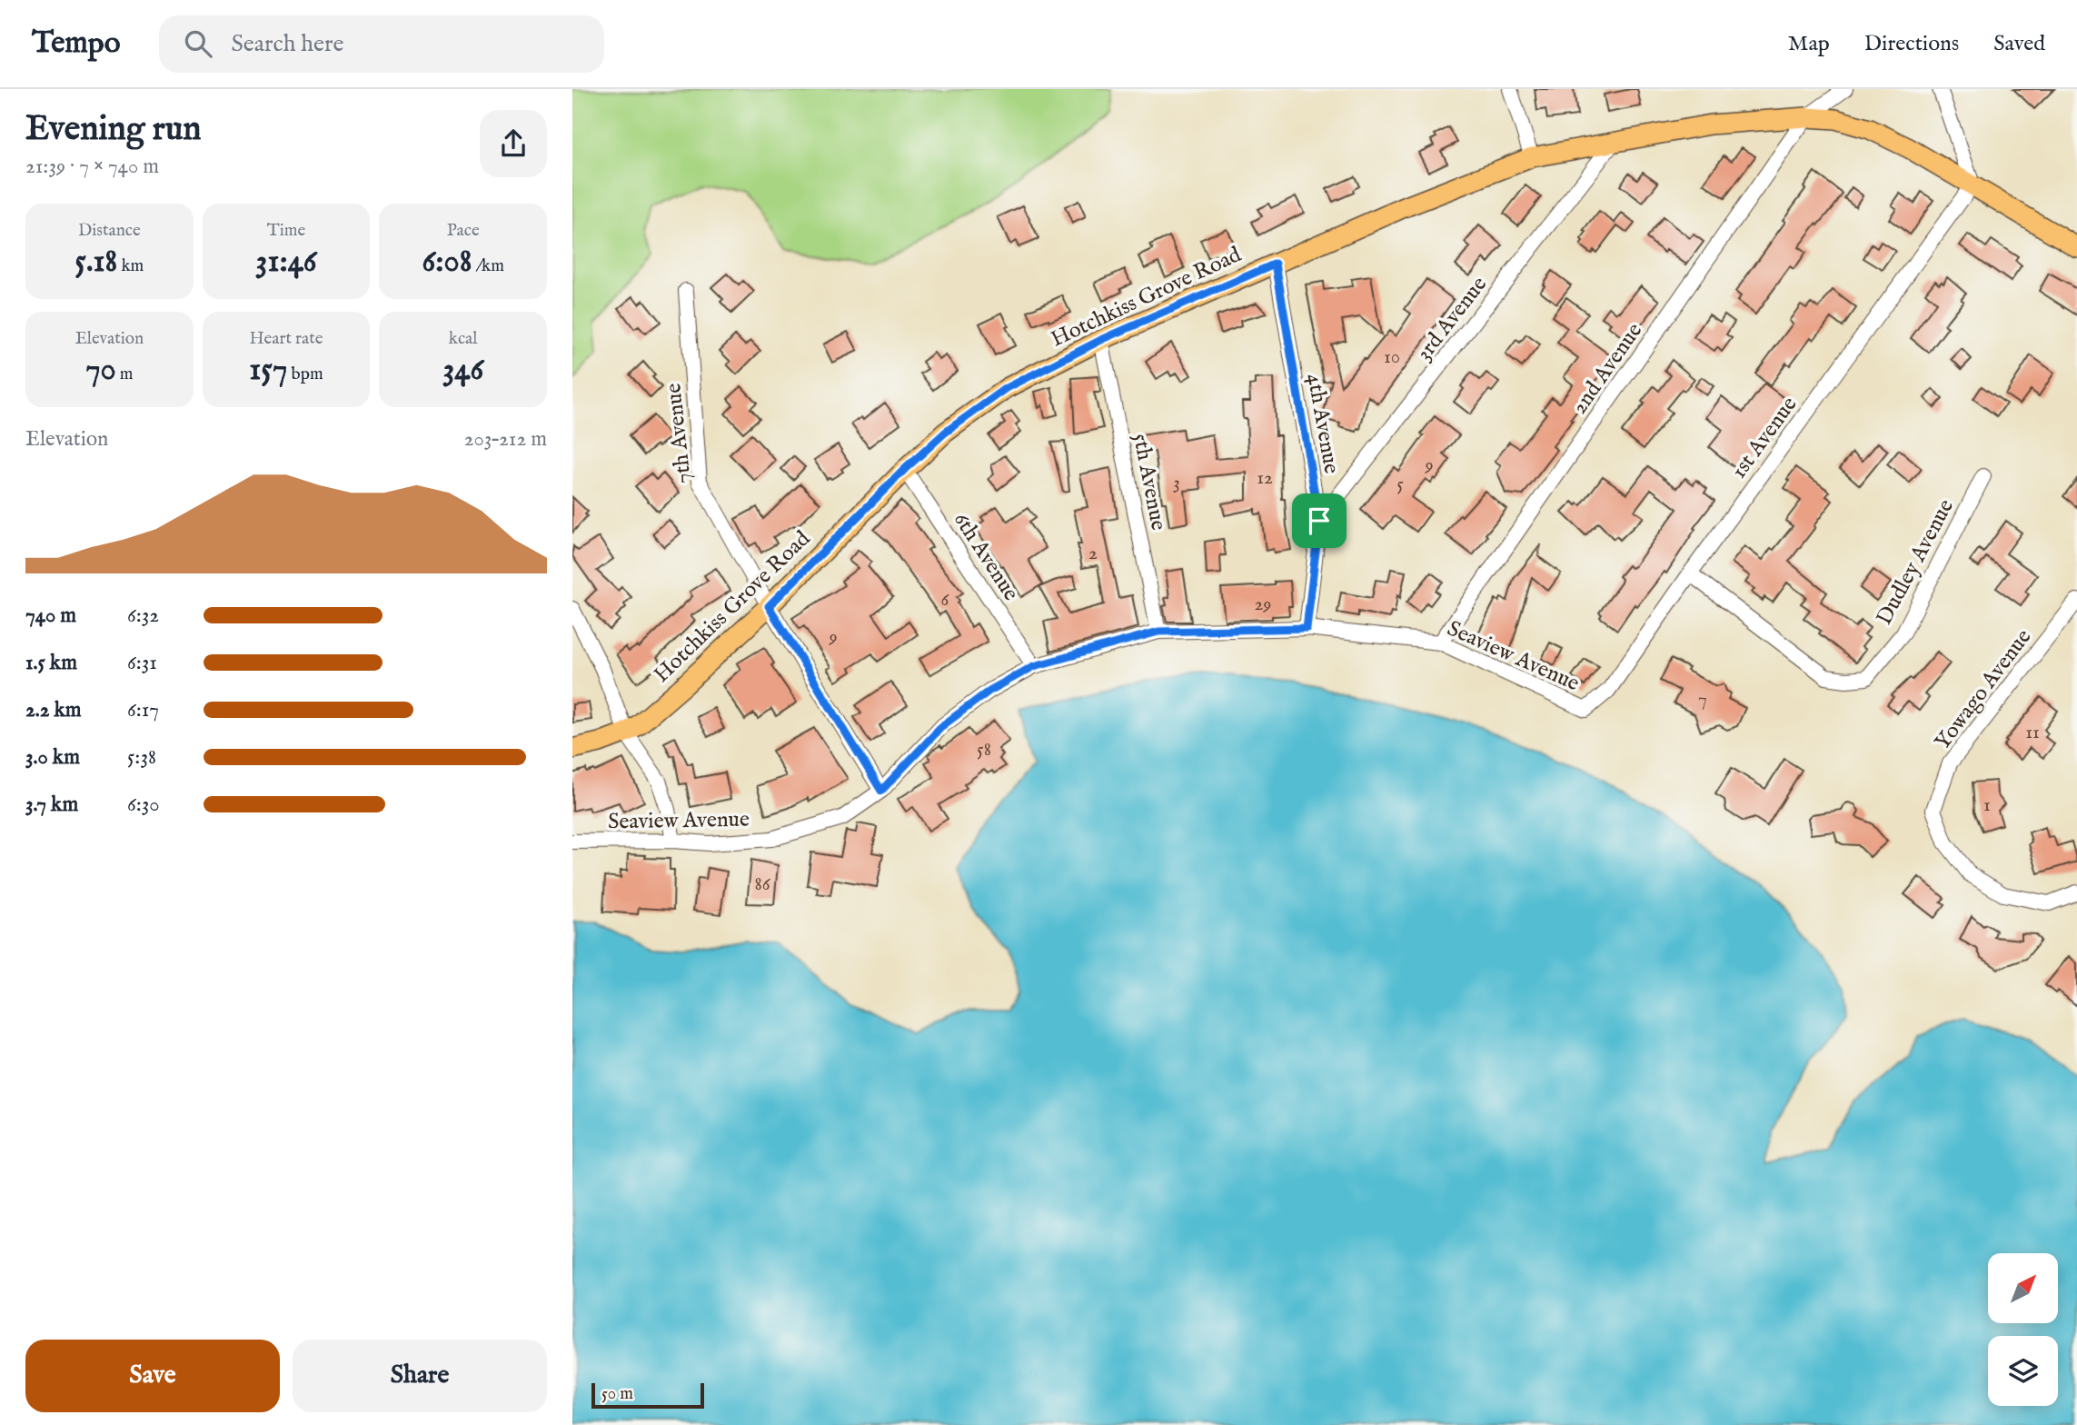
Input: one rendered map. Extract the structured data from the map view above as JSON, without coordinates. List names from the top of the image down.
{
  "streets": {
    "main road": ["Hotchkiss Grove Road"],
    "street": [
      "3rd Avenue",
      "2nd Avenue",
      "4th Avenue",
      "7th Avenue",
      "1st Avenue",
      "5th Avenue",
      "6th Avenue",
      "Dudley Avenue",
      "Seaview Avenue",
      "Yowago Avenue"
    ]
  },
  "crossings": [
    ["Hotchkiss Grove Road", "3rd Avenue"],
    ["Hotchkiss Grove Road", "2nd Avenue"],
    ["Hotchkiss Grove Road", "4th Avenue"],
    ["Hotchkiss Grove Road", "7th Avenue"],
    ["Hotchkiss Grove Road", "1st Avenue"],
    ["Hotchkiss Grove Road", "5th Avenue"],
    ["Hotchkiss Grove Road", "6th Avenue"],
    ["3rd Avenue", "4th Avenue"],
    ["2nd Avenue", "Seaview Avenue"],
    ["4th Avenue", "Seaview Avenue"],
    ["7th Avenue", "Seaview Avenue"],
    ["1st Avenue", "Dudley Avenue"],
    ["1st Avenue", "Seaview Avenue"],
    ["5th Avenue", "Seaview Avenue"],
    ["6th Avenue", "Seaview Avenue"]
  ],
  "house_numbers": [
    "10",
    "9",
    "12",
    "3",
    "5",
    "2",
    "6",
    "29",
    "9",
    "7",
    "11",
    "58",
    "1",
    "86"
  ],
  "scale_bar": "50 m",
  "north": "top right",
  "page": {
    "header": "Tempo",
    "search": "Search here",
    "nav": ["Map", "Directions", "Saved"],
    "heading": ["Evening run", "21:39 · 7 × 740 m"],
    "stats": [
      ["Distance", "5.18 km"],
      ["Time", "31:46"],
      ["Pace", "6:08 /km"],
      ["Elevation", "70 m"],
      ["Heart rate", "157 bpm"],
      ["kcal", "346"]
    ],
    "chart": ["Elevation", "203–212 m"],
    "list": [
      {
        "name": "740 m",
        "note": "6:32"
      },
      {
        "name": "1.5 km",
        "note": "6:31"
      },
      {
        "name": "2.2 km",
        "note": "6:17"
      },
      {
        "name": "3.0 km",
        "note": "5:38"
      },
      {
        "name": "3.7 km",
        "note": "6:30"
      }
    ],
    "buttons": ["Save", "Share"],
    "scale": "50 m"
  }
}
